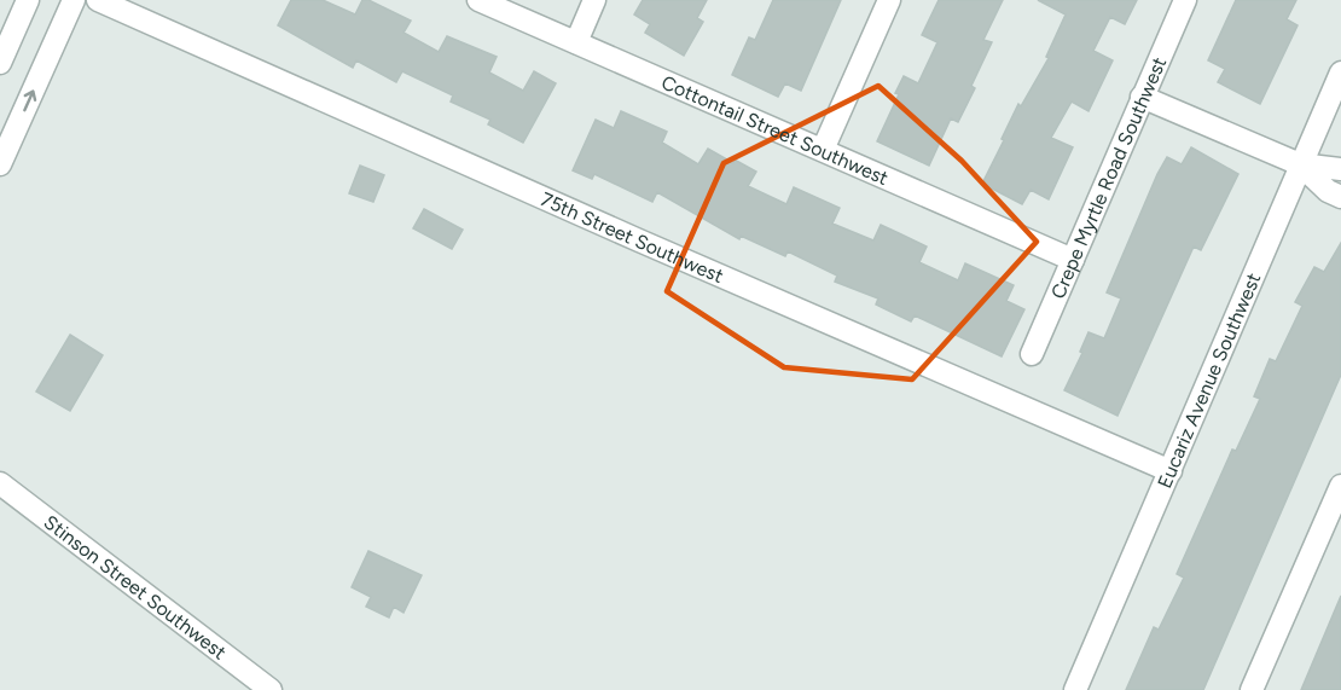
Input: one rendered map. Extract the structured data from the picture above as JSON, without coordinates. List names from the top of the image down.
{
  "streets": {
    "street": [
      "Cottontail Street Southwest",
      "Crepe Myrtle Road Southwest",
      "75th Street Southwest",
      "Eucariz Avenue Southwest",
      "Stinson Street Southwest"
    ]
  },
  "crossings": [
    ["Cottontail Street Southwest", "Crepe Myrtle Road Southwest"],
    ["75th Street Southwest", "Eucariz Avenue Southwest"]
  ]
}
